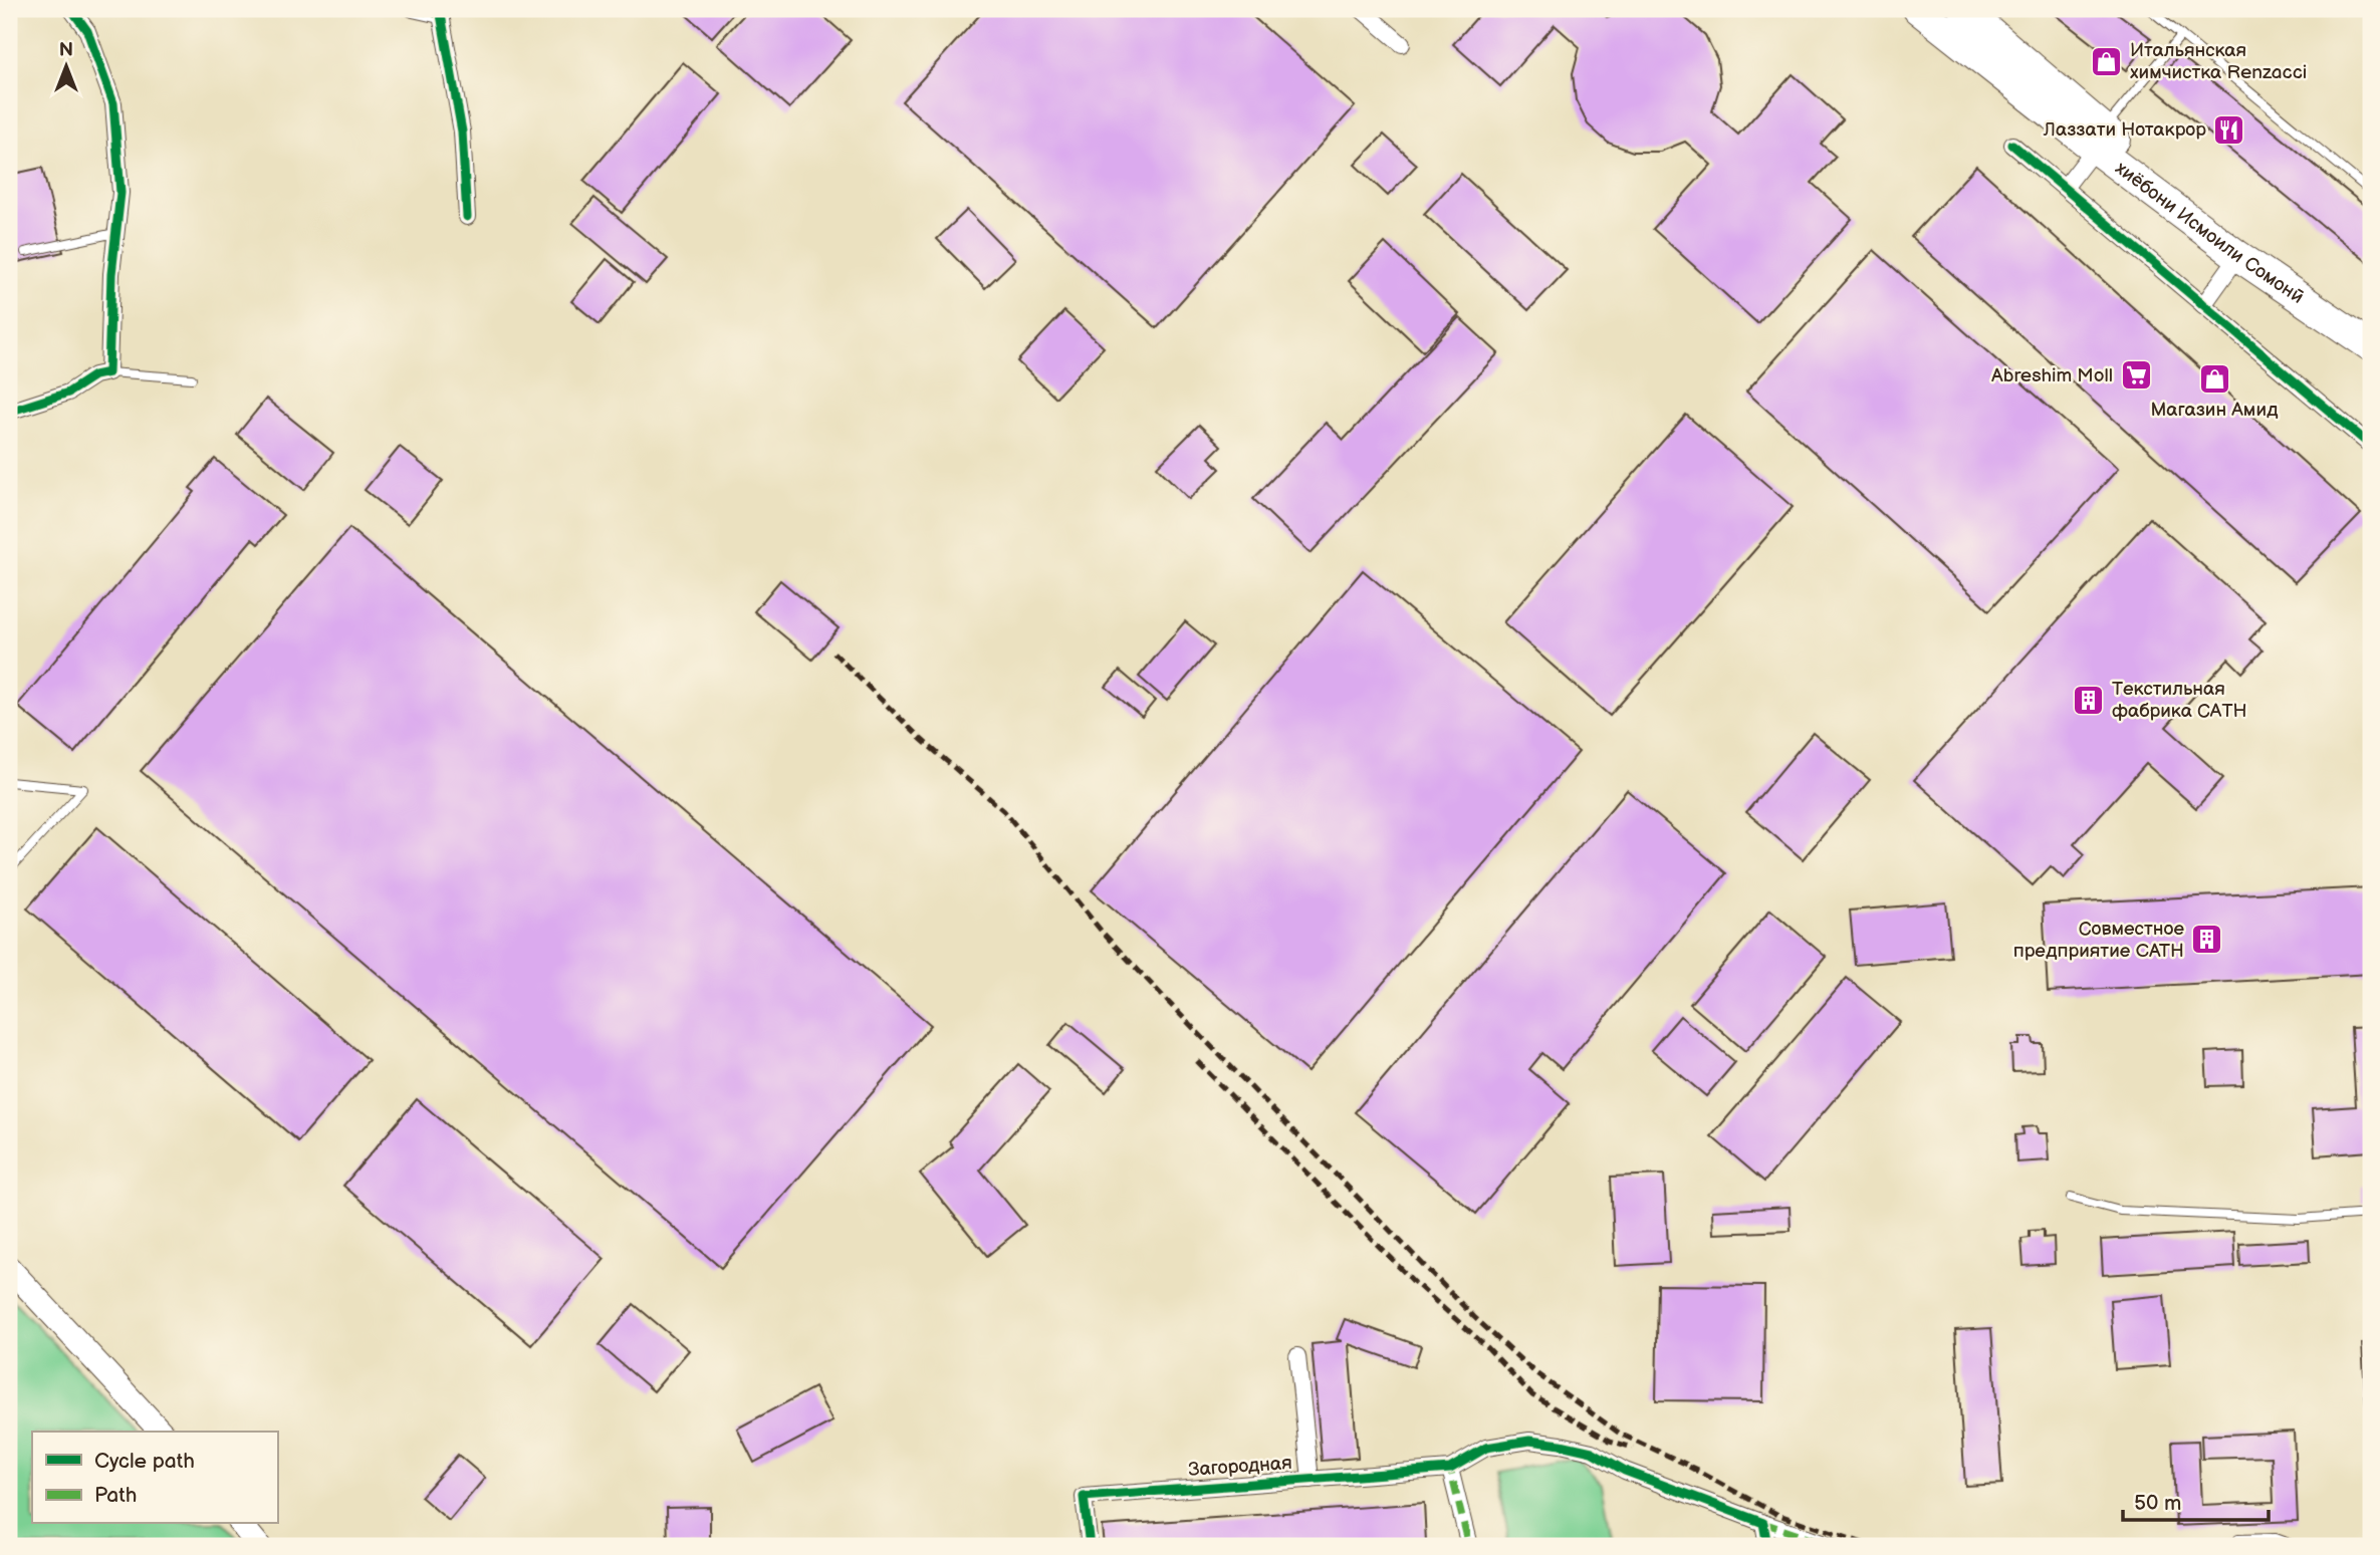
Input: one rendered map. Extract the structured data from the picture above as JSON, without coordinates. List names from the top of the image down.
{
  "streets": {
    "highway": ["хиёбони Исмоили Сомонӣ"],
    "street": ["Загородная"]
  },
  "places": {
    "shop": ["Итальянская химчистка Renzacci", "Магазин Амид"],
    "restaurant": ["Лаззати Нотакрор"],
    "supermarket": ["Abreshim Moll"],
    "building": ["Текстильная фабрика САТН", "Совместное предприятие CATH"]
  },
  "legend": ["Cycle path", "Path"],
  "scale_bar": "50 m",
  "north": "top"
}
